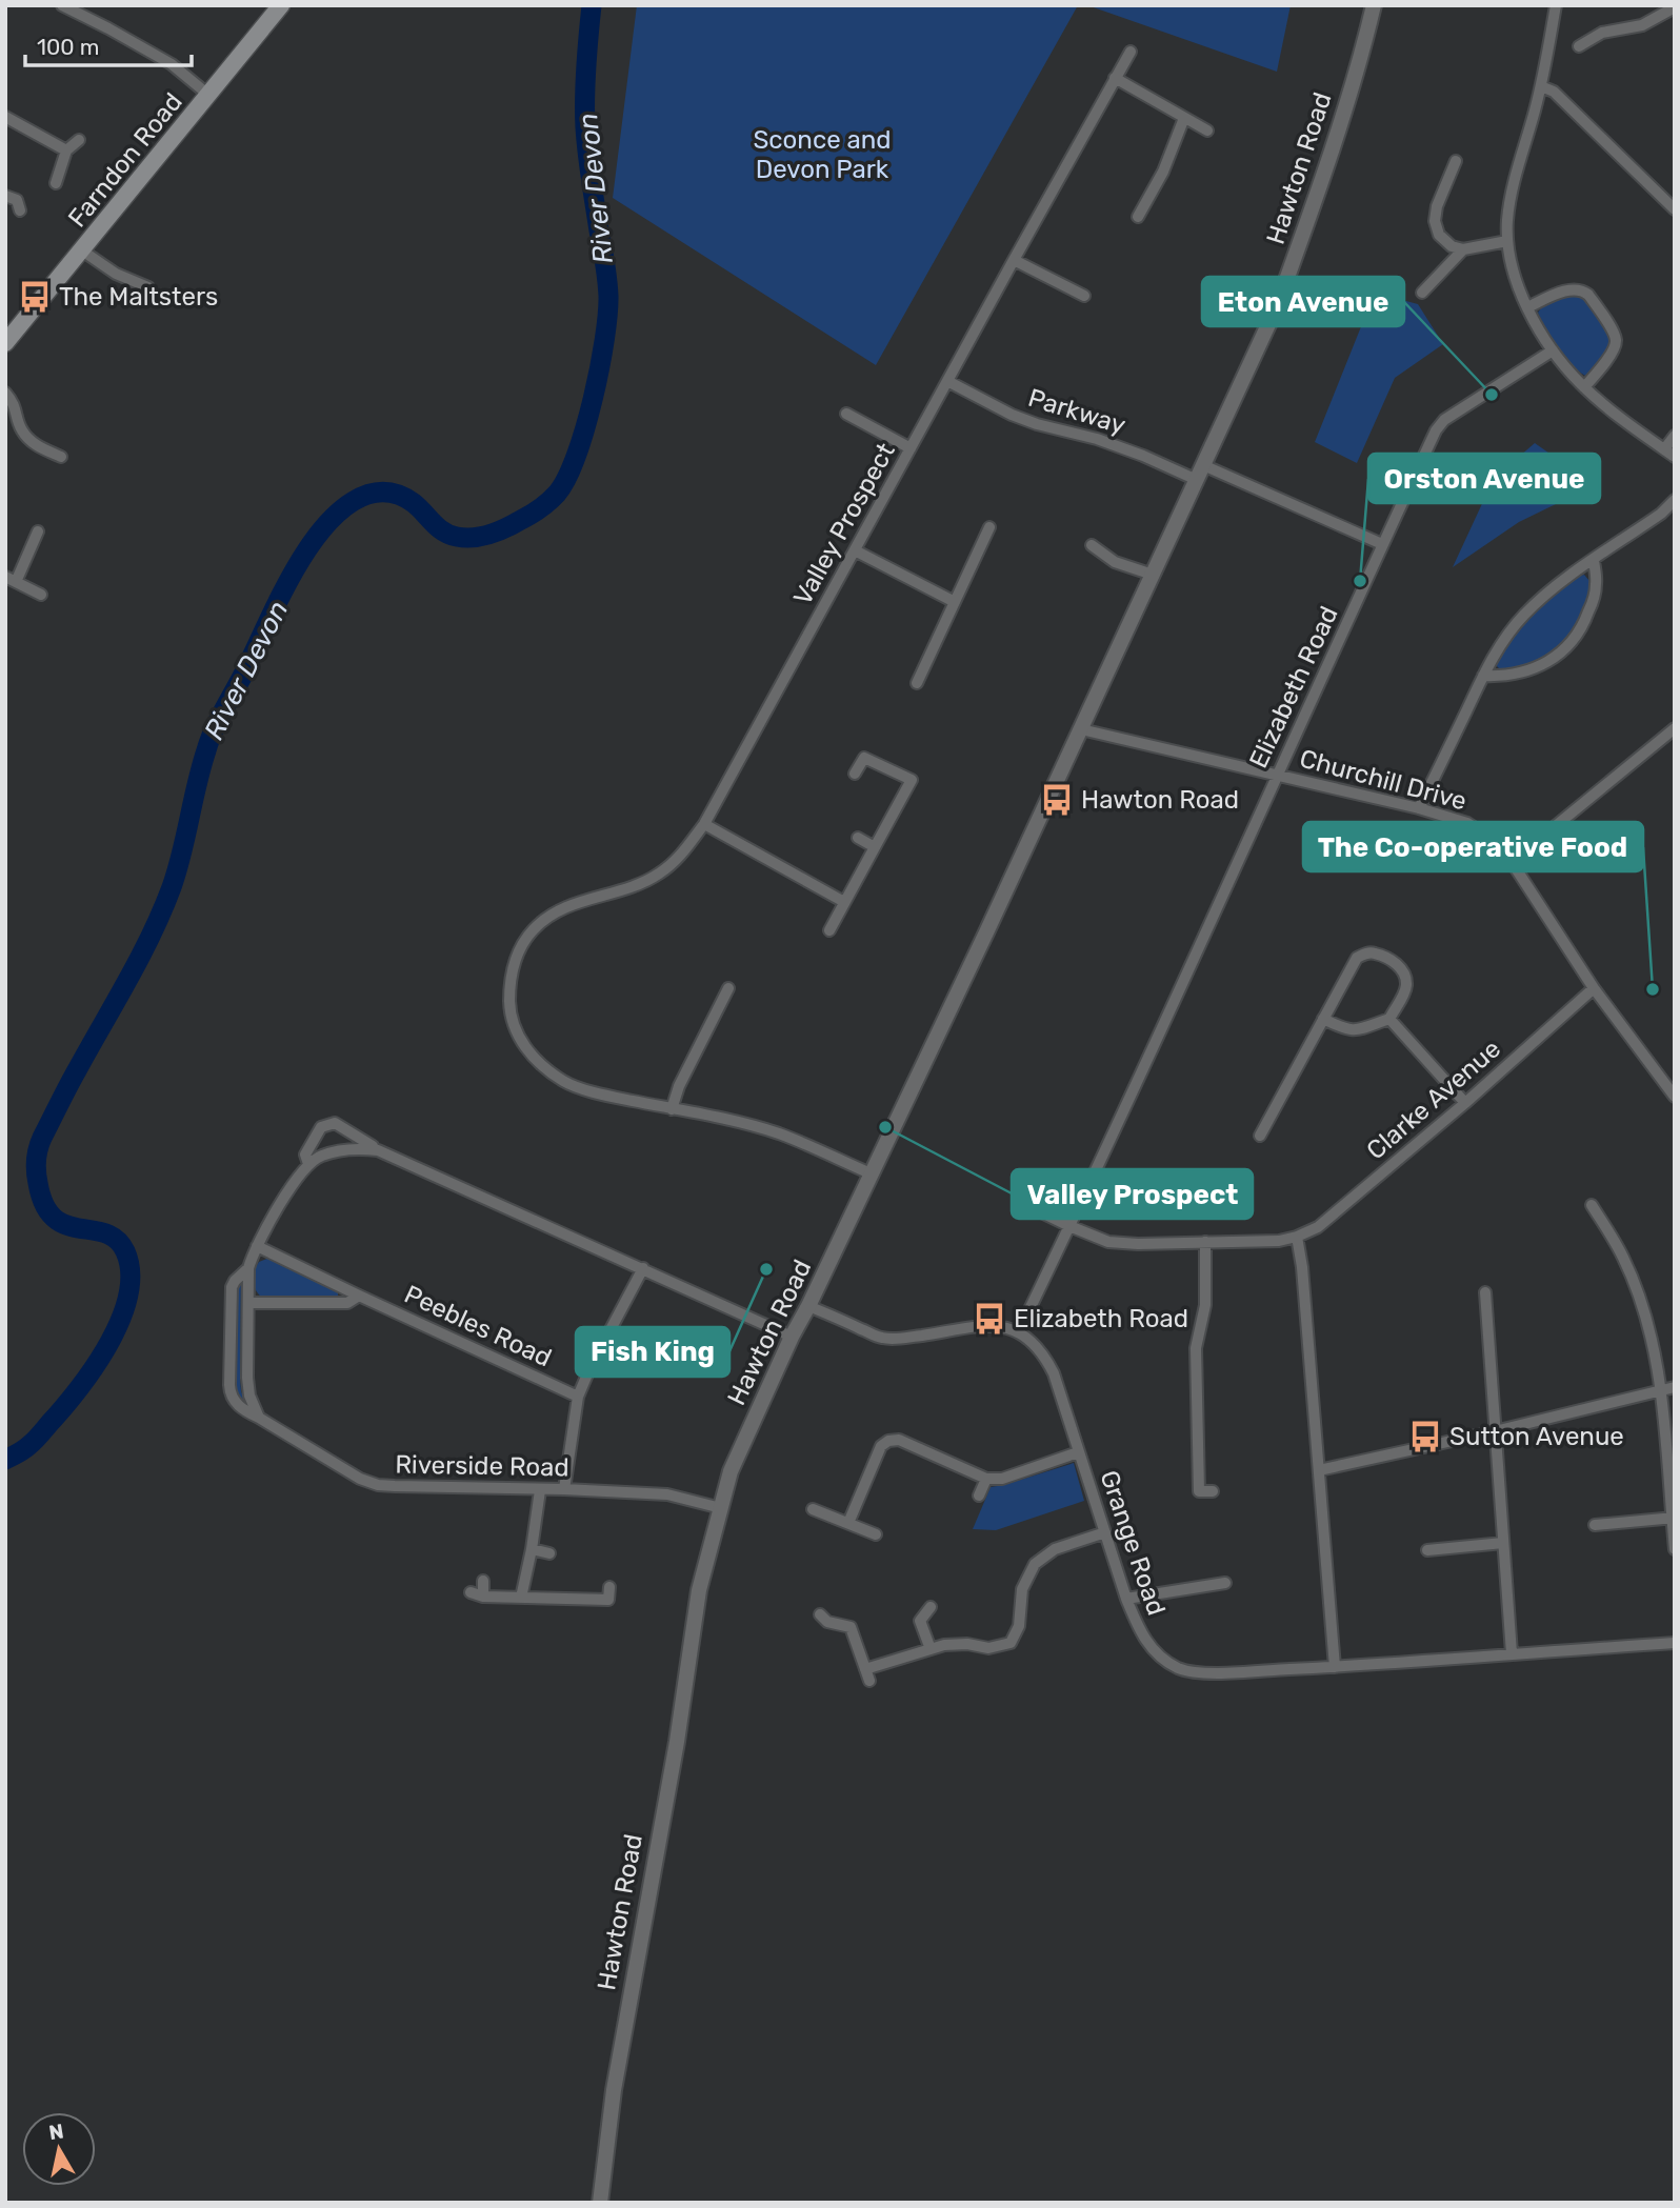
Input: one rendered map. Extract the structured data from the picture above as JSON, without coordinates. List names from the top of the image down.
{
  "streets": {
    "main road": ["Farndon Road"],
    "street": [
      "Hawton Road",
      "Parkway",
      "Valley Prospect",
      "Elizabeth Road",
      "Churchill Drive",
      "Clarke Avenue",
      "Peebles Road",
      "Riverside Road",
      "Grange Road"
    ]
  },
  "crossings": [
    ["Hawton Road", "Parkway"],
    ["Hawton Road", "Valley Prospect"],
    ["Hawton Road", "Churchill Drive"],
    ["Hawton Road", "Riverside Road"],
    ["Parkway", "Valley Prospect"],
    ["Parkway", "Elizabeth Road"],
    ["Elizabeth Road", "Churchill Drive"],
    ["Elizabeth Road", "Grange Road"],
    ["Churchill Drive", "Clarke Avenue"],
    ["Peebles Road", "Riverside Road"]
  ],
  "water": ["River Devon"],
  "parks": ["Sconce and Devon Park"],
  "places": {
    "bus stop": [
      "The Maltsters",
      "Hawton Road",
      "Elizabeth Road",
      "Sutton Avenue"
    ],
    "other": [
      "Eton Avenue",
      "Orston Avenue",
      "The Co-operative Food",
      "Valley Prospect",
      "Fish King"
    ]
  },
  "scale_bar": "100 m",
  "north": "top"
}
